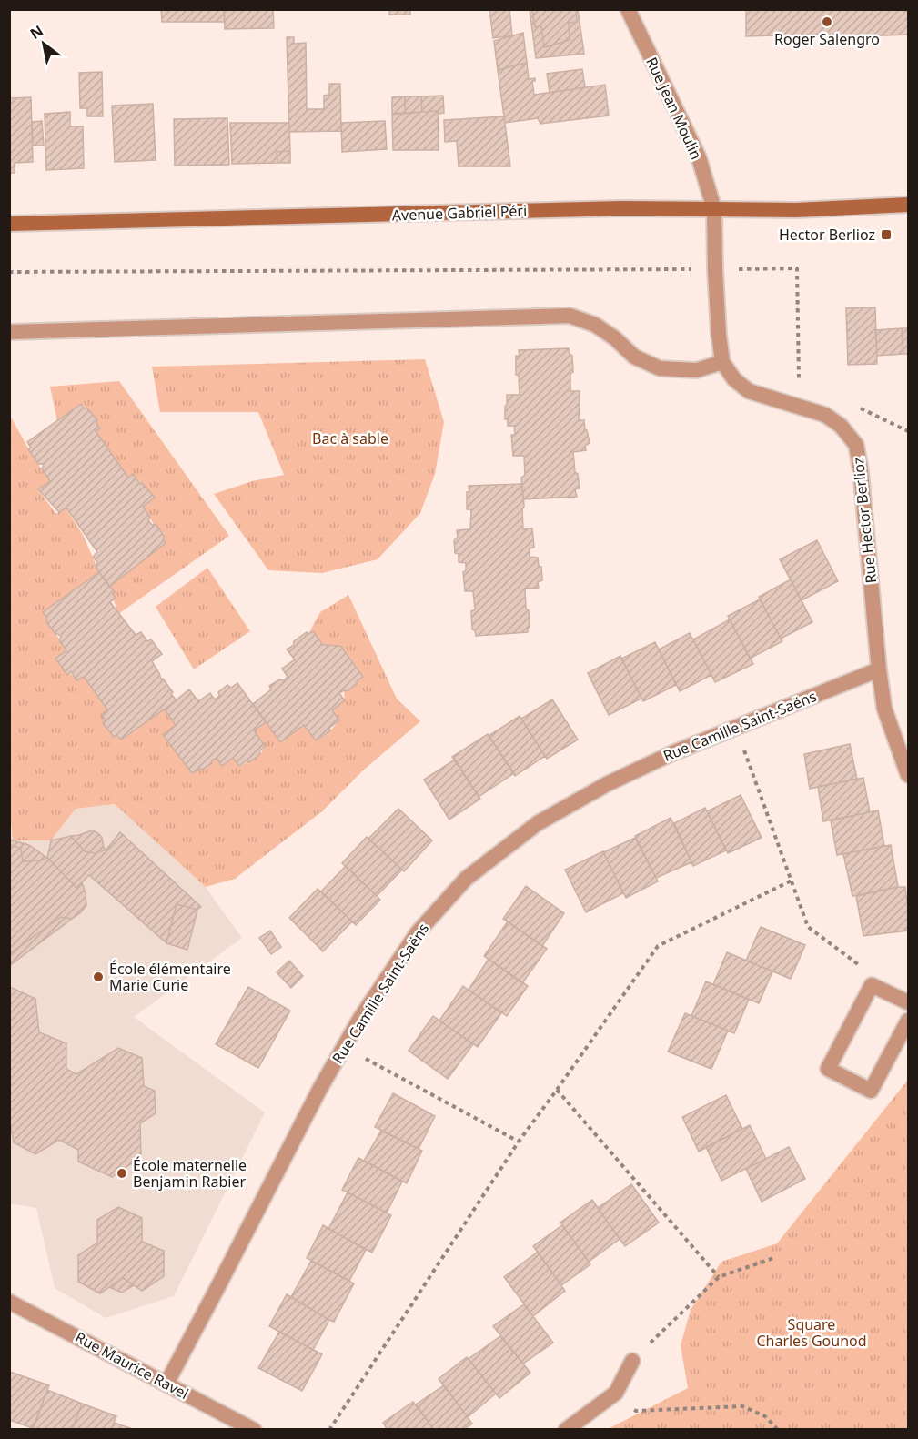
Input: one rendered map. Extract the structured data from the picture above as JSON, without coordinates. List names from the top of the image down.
{
  "streets": {
    "main road": ["Avenue Gabriel Péri"],
    "street": [
      "Rue Jean Moulin",
      "Rue Hector Berlioz",
      "Rue Camille Saint-Saëns",
      "Rue Maurice Ravel"
    ]
  },
  "crossings": [
    ["Rue Jean Moulin", "Avenue Gabriel Péri"],
    ["Rue Hector Berlioz", "Rue Camille Saint-Saëns"],
    ["Rue Camille Saint-Saëns", "Rue Maurice Ravel"]
  ],
  "parks": ["Bac à sable", "Square Charles Gounod"],
  "places": {
    "other": ["Roger Salengro", "École élémentaire Marie Curie", "École maternelle Benjamin Rabier"],
    "transit": ["Hector Berlioz"]
  },
  "north": "top left"
}
